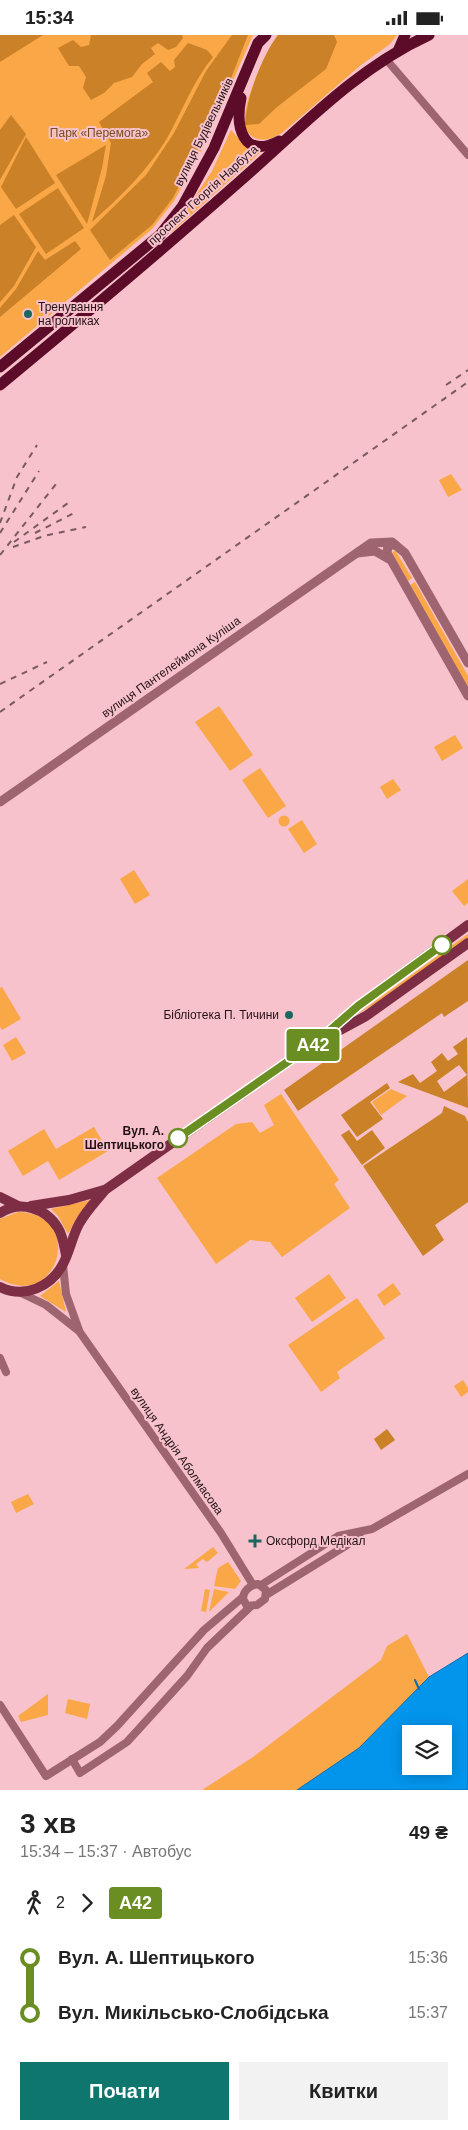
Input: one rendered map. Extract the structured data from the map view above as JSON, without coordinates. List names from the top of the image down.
{
  "streets": {
    "main road": ["вулиця Будівельників", "проспект Георгія Нарбута"],
    "street": ["вулиця Пантелеймона Куліша", "вулиця Андрія Аболмасова"]
  },
  "crossings": [
    ["вулиця Будівельників", "проспект Георгія Нарбута"]
  ],
  "parks": ["Парк «Перемога»"],
  "places": {
    "other": ["Тренування на роликах", "Бібліотека П. Тичини", "Вул. А. Шептицького"],
    "health": ["Оксфорд Медікал"]
  },
  "lines": ["bus line А42"],
  "page": {
    "status": "15:34",
    "on_map": "А42",
    "heading": ["3 хв", "15:34 – 15:37 · Автобус", "49 ₴"],
    "legs": ["2", "А42"],
    "list": [
      {
        "name": "Вул. А. Шептицького",
        "value": "15:36"
      },
      {
        "name": "Вул. Микільсько-Слобідська",
        "value": "15:37"
      }
    ],
    "buttons": ["Почати", "Квитки"]
  }
}
